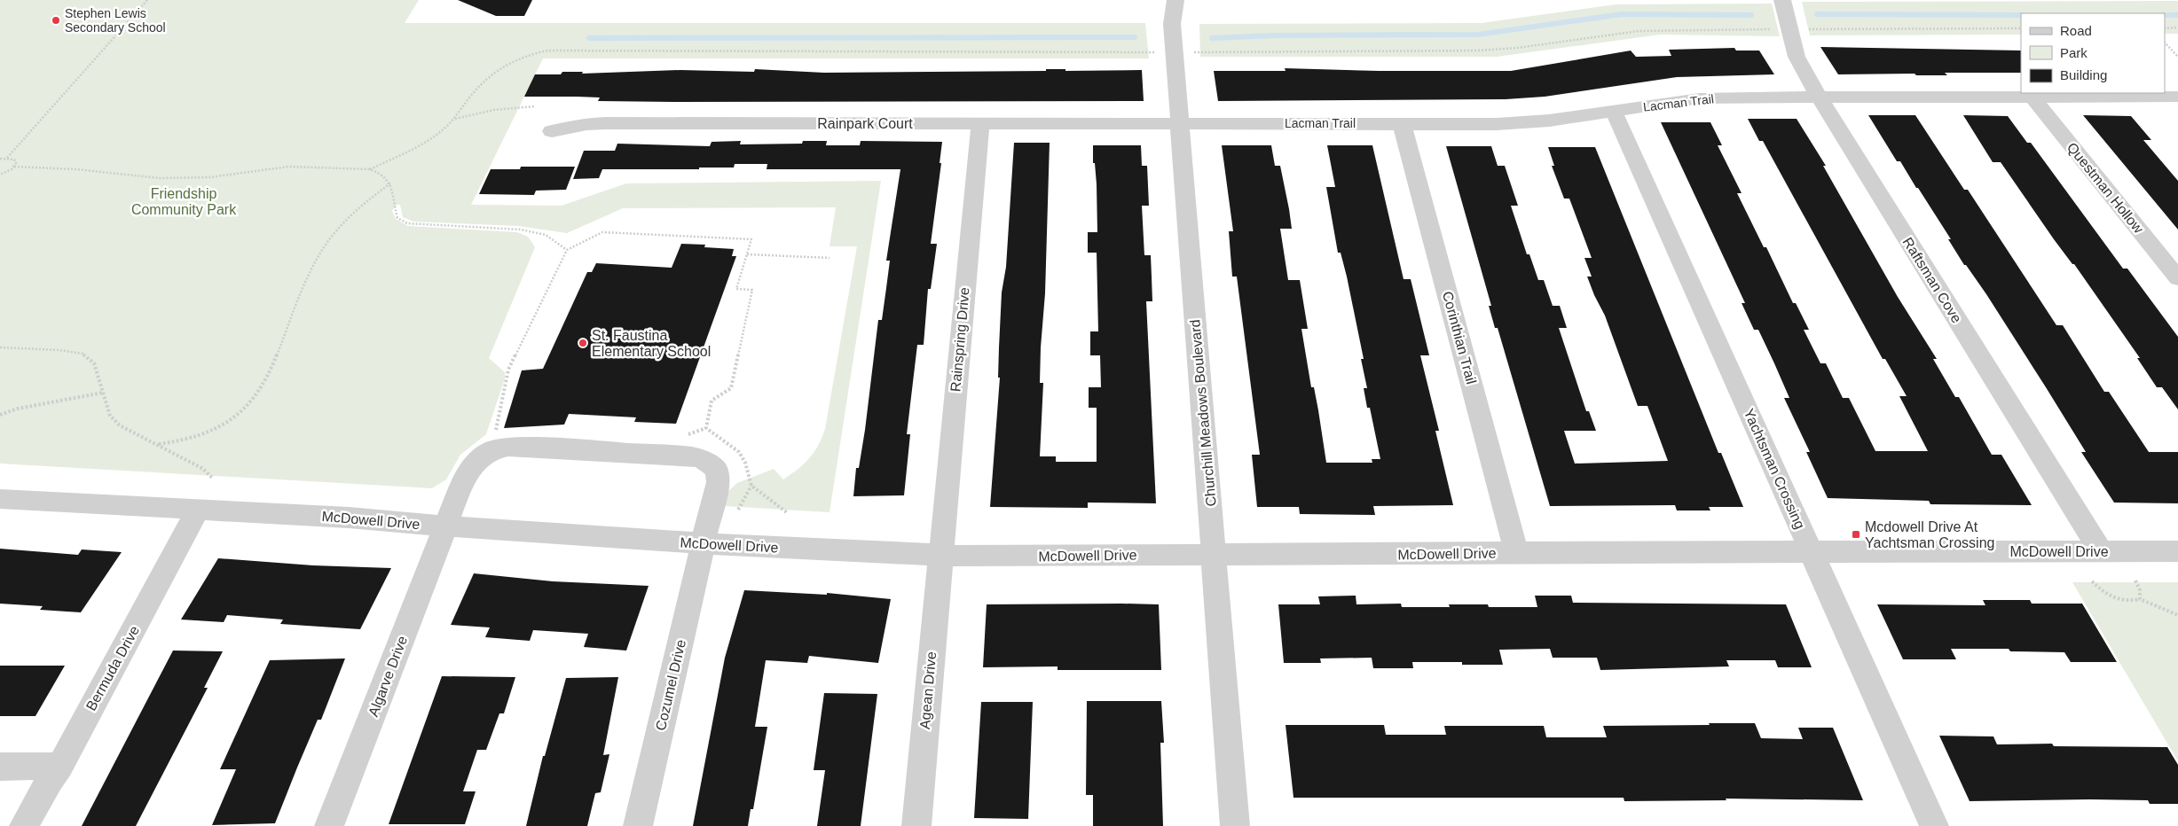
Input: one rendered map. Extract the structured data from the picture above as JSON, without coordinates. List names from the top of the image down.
{
  "streets": {
    "street": [
      "Lacman Trail",
      "Rainpark Court",
      "Questman Hollow",
      "Raftsman Cove",
      "Corinthian Trail",
      "Rainspring Drive",
      "Churchill Meadows Boulevard",
      "Yachtsman Crossing",
      "McDowell Drive",
      "Bermuda Drive",
      "Algarve Drive",
      "Cozumel Drive",
      "Agean Drive"
    ]
  },
  "crossings": [
    ["Lacman Trail", "Rainpark Court"],
    ["Lacman Trail", "Questman Hollow"],
    ["Lacman Trail", "Raftsman Cove"],
    ["Lacman Trail", "Corinthian Trail"],
    ["Lacman Trail", "Churchill Meadows Boulevard"],
    ["Lacman Trail", "Yachtsman Crossing"],
    ["Rainpark Court", "Rainspring Drive"],
    ["Rainpark Court", "Churchill Meadows Boulevard"],
    ["Raftsman Cove", "McDowell Drive"],
    ["Corinthian Trail", "McDowell Drive"],
    ["Rainspring Drive", "McDowell Drive"],
    ["Rainspring Drive", "Agean Drive"],
    ["Churchill Meadows Boulevard", "McDowell Drive"],
    ["Yachtsman Crossing", "McDowell Drive"],
    ["McDowell Drive", "Bermuda Drive"],
    ["McDowell Drive", "Algarve Drive"],
    ["McDowell Drive", "Cozumel Drive"],
    ["McDowell Drive", "Agean Drive"],
    ["Algarve Drive", "Cozumel Drive"]
  ],
  "parks": ["Friendship Community Park"],
  "places": {
    "other": ["Stephen Lewis Secondary School", "St. Faustina Elementary School"],
    "transit": ["Mcdowell Drive At Yachtsman Crossing"]
  },
  "legend": ["Road", "Park", "Building"]
}
